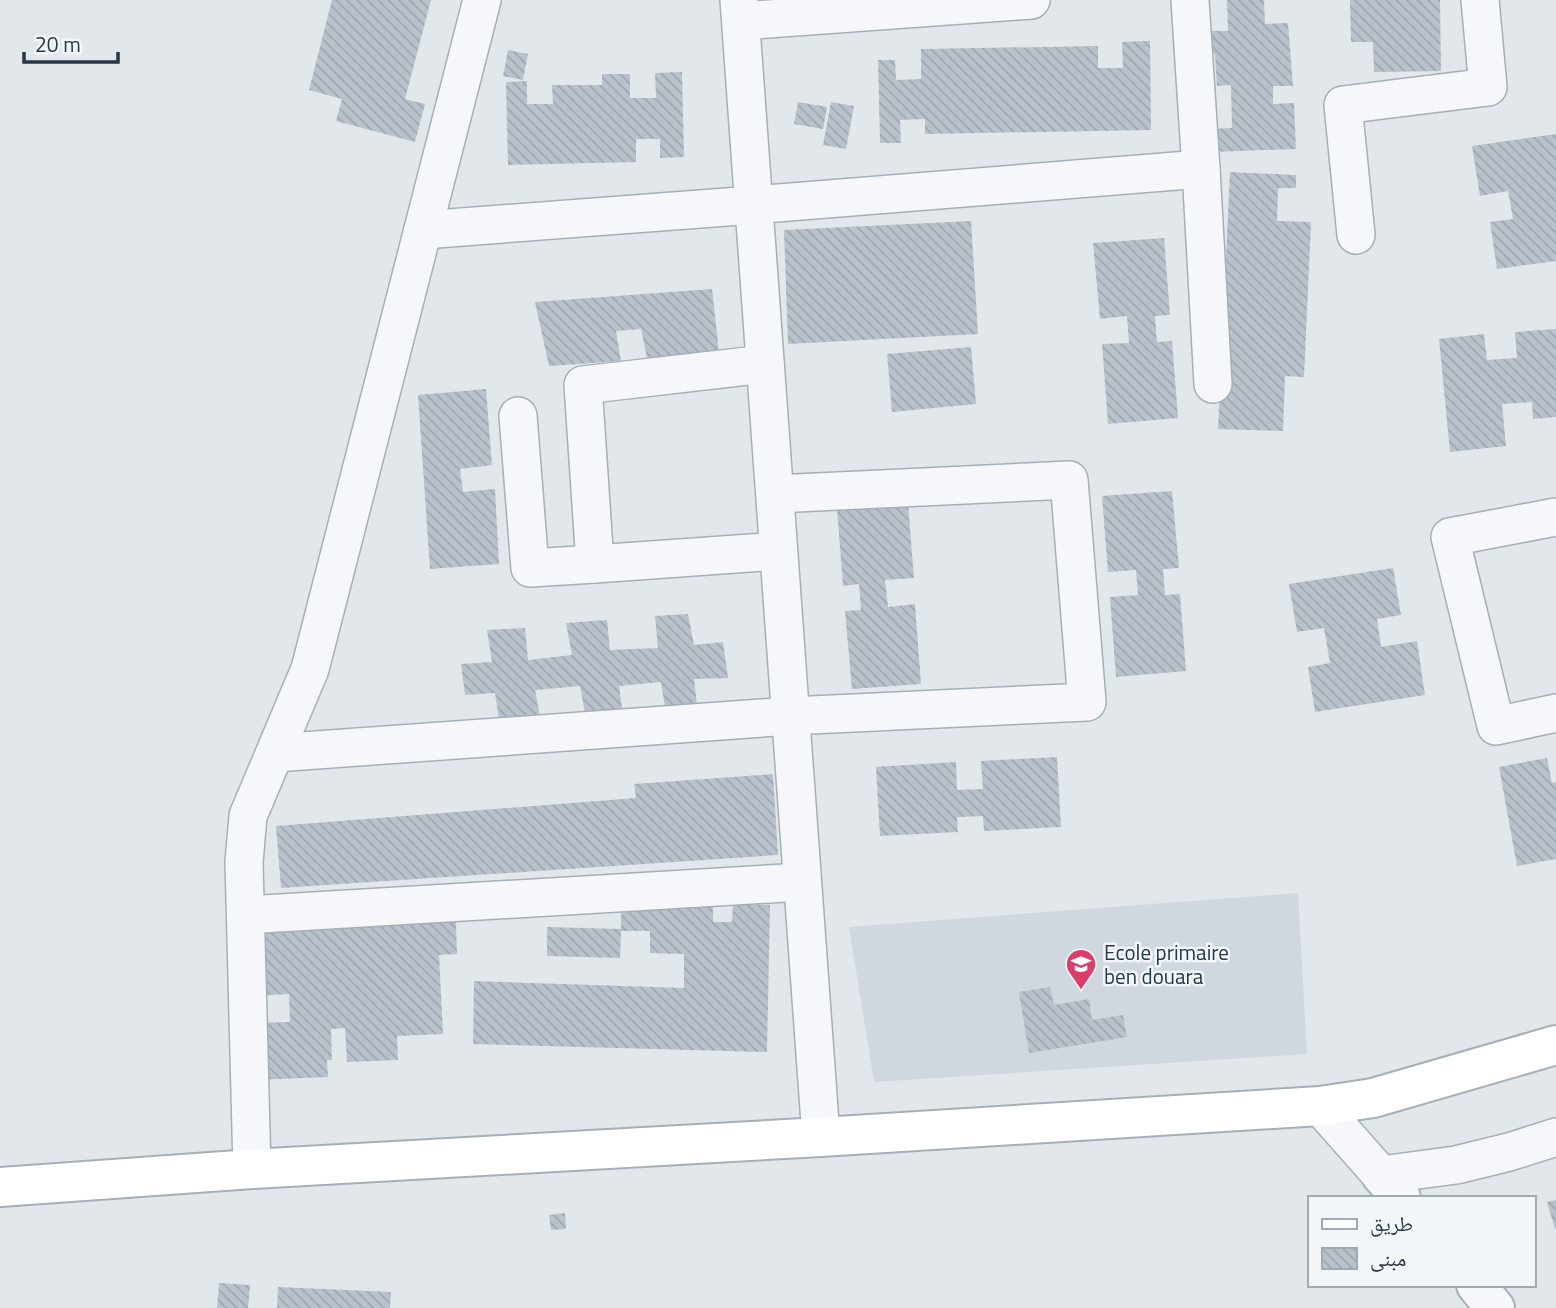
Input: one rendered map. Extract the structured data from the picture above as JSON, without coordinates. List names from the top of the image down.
{
  "places": {
    "school or university": ["Ecole primaire ben douara"]
  },
  "legend": ["طريق", "مبنى"],
  "scale_bar": "20 m"
}
